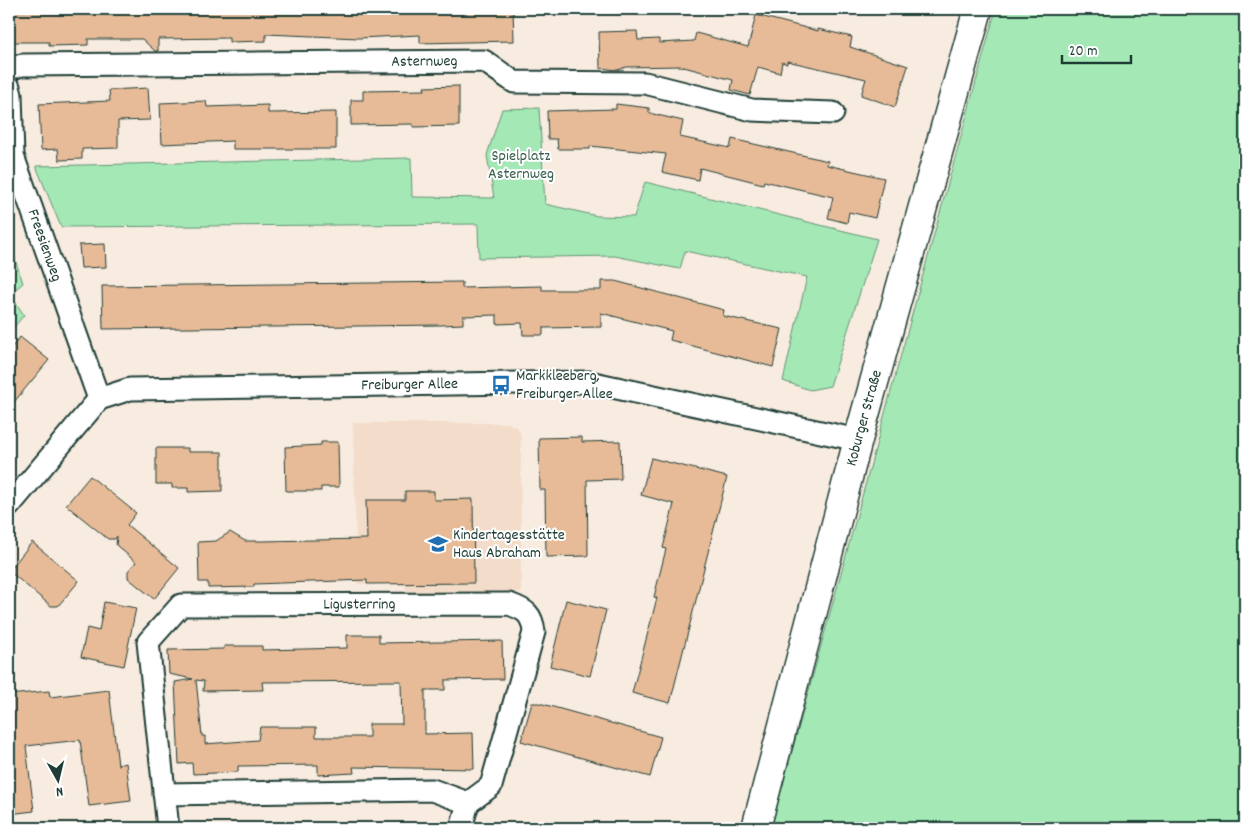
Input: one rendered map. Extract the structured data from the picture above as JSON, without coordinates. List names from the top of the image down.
{
  "streets": {
    "main road": ["Koburger Straße"],
    "street": [
      "Asternweg",
      "Freesienweg",
      "Freiburger Allee",
      "Ligusterring"
    ]
  },
  "crossings": [
    ["Freesienweg", "Freiburger Allee"],
    ["Freiburger Allee", "Koburger Straße"]
  ],
  "parks": ["Spielplatz Asternweg"],
  "places": {
    "bus stop": ["Markkleeberg, Freiburger Allee"],
    "school or university": ["Kindertagesstätte Haus Abraham"]
  },
  "scale_bar": "20 m",
  "north": "bottom"
}
